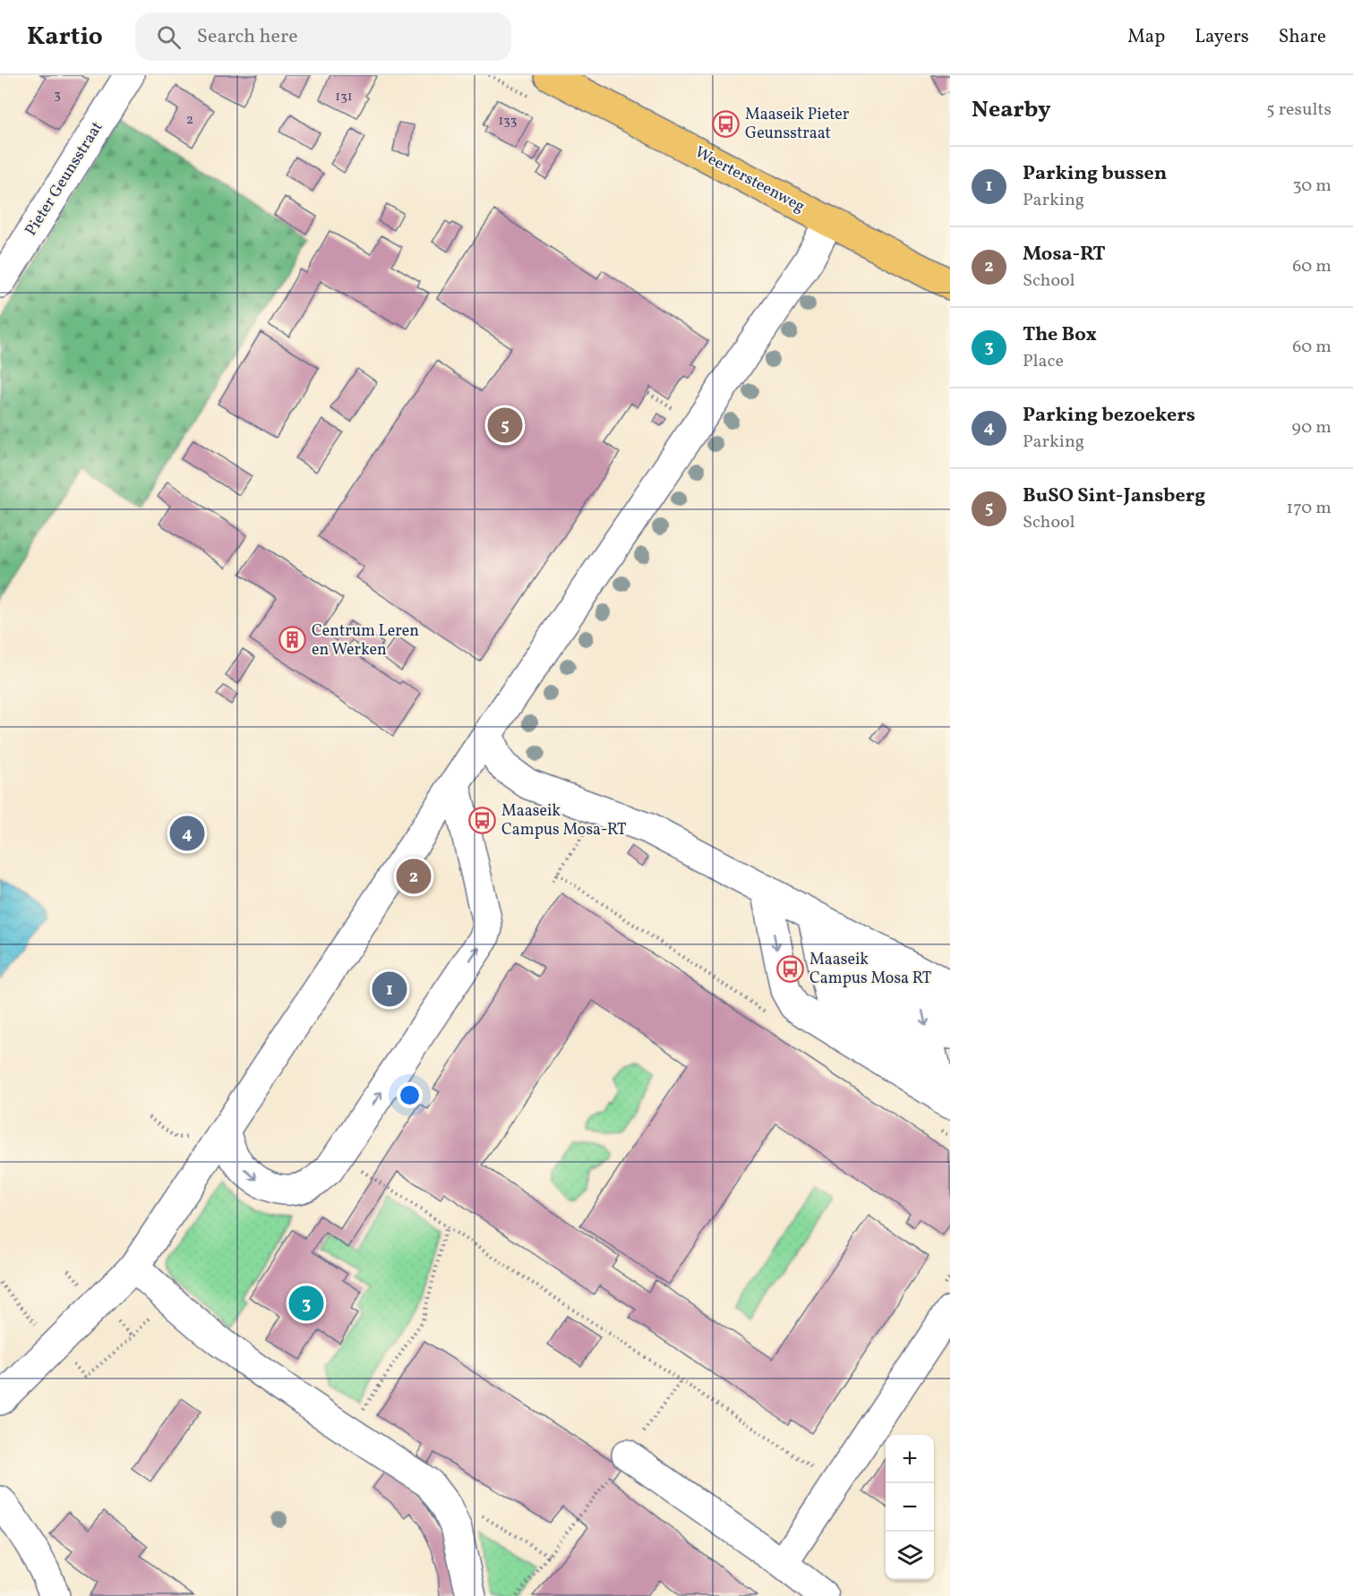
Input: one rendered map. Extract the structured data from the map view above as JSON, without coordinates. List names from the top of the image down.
{
  "streets": {
    "main road": ["Weertersteenweg"],
    "street": ["Pieter Geunsstraat"]
  },
  "places": {
    "bus stop": ["Maaseik Pieter Geunsstraat", "Maaseik Campus Mosa-RT", "Maaseik Campus Mosa RT"],
    "building": ["Centrum Leren en Werken"]
  },
  "house_numbers": [
    "3",
    "131",
    "2",
    "133"
  ],
  "page": {
    "header": "Kartio",
    "search": "Search here",
    "nav": ["Map", "Layers", "Share"],
    "heading": ["Nearby", "5 results"],
    "list": [
      {
        "mark": "1",
        "name": "Parking bussen",
        "note": "Parking",
        "value": "30 m"
      },
      {
        "mark": "2",
        "name": "Mosa-RT",
        "note": "School",
        "value": "60 m"
      },
      {
        "mark": "3",
        "name": "The Box",
        "note": "Place",
        "value": "60 m"
      },
      {
        "mark": "4",
        "name": "Parking bezoekers",
        "note": "Parking",
        "value": "90 m"
      },
      {
        "mark": "5",
        "name": "BuSO Sint-Jansberg",
        "note": "School",
        "value": "170 m"
      }
    ],
    "pins": [
      "5",
      "4",
      "2",
      "1",
      "3"
    ],
    "map_buttons": ["+", "−"]
  }
}
